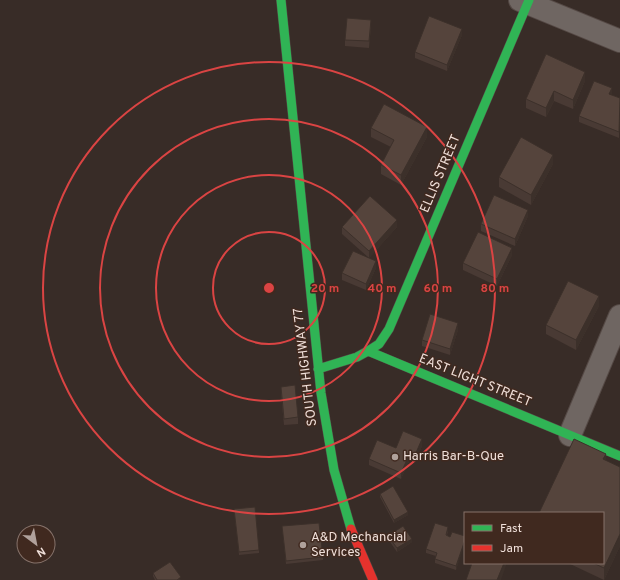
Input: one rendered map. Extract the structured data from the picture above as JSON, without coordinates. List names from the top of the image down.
{
  "streets": {
    "street": ["ELLIS STREET", "SOUTH HIGHWAY 77", "EAST LIGHT STREET"]
  },
  "crossings": [
    ["ELLIS STREET", "EAST LIGHT STREET"]
  ],
  "places": ["Harris Bar-B-Que", "A&D Mechancial Services"],
  "legend": ["Fast", "Jam"],
  "north": "bottom right",
  "rings": [
    "20 m",
    "40 m",
    "60 m",
    "80 m"
  ]
}
